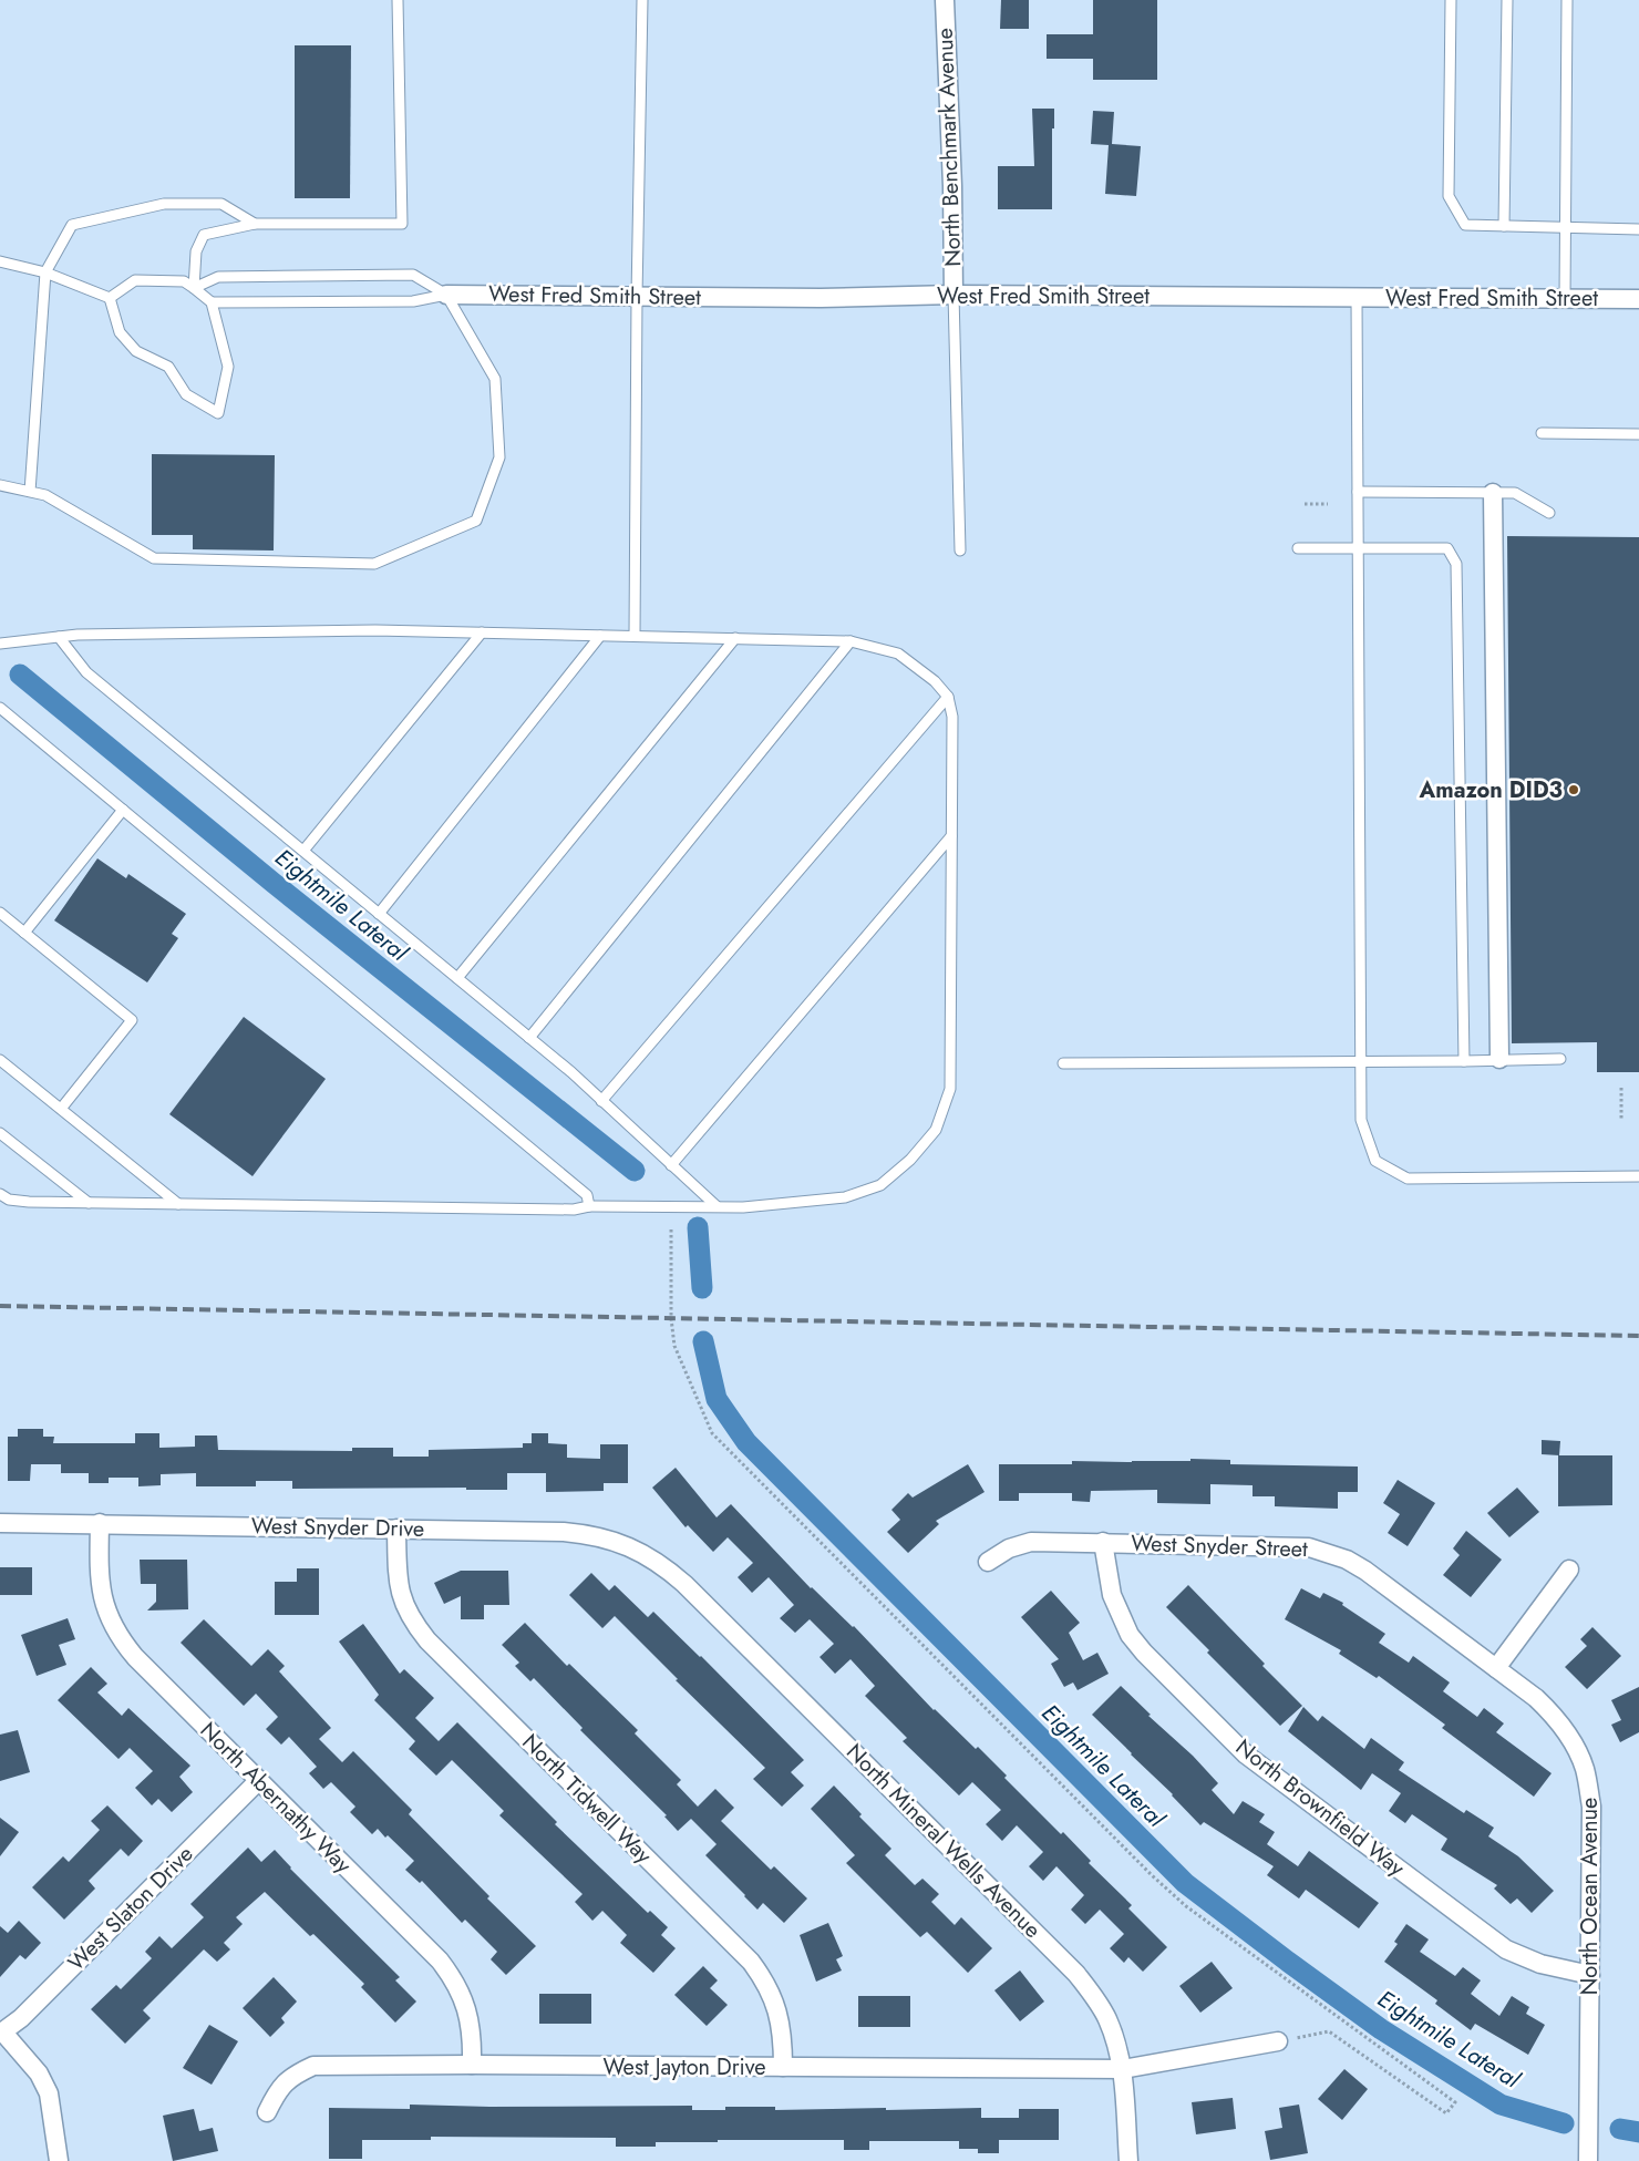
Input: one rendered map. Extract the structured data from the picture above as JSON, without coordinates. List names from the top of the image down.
{
  "streets": {
    "street": [
      "North Benchmark Avenue",
      "West Fred Smith Street",
      "West Snyder Drive",
      "West Snyder Street",
      "North Abernathy Way",
      "North Tidwell Way",
      "North Brownfield Way",
      "North Mineral Wells Avenue",
      "North Ocean Avenue",
      "West Slaton Drive",
      "West Jayton Drive"
    ]
  },
  "crossings": [
    ["North Benchmark Avenue", "West Fred Smith Street"],
    ["West Snyder Drive", "North Abernathy Way"],
    ["West Snyder Drive", "North Tidwell Way"],
    ["West Snyder Drive", "North Mineral Wells Avenue"],
    ["West Snyder Street", "North Brownfield Way"],
    ["West Snyder Street", "North Ocean Avenue"],
    ["North Abernathy Way", "West Slaton Drive"],
    ["North Abernathy Way", "West Jayton Drive"],
    ["North Tidwell Way", "West Jayton Drive"],
    ["North Brownfield Way", "North Ocean Avenue"],
    ["North Mineral Wells Avenue", "West Jayton Drive"]
  ],
  "water": ["Eightmile Lateral"],
  "places": ["Amazon DID3"]
}
